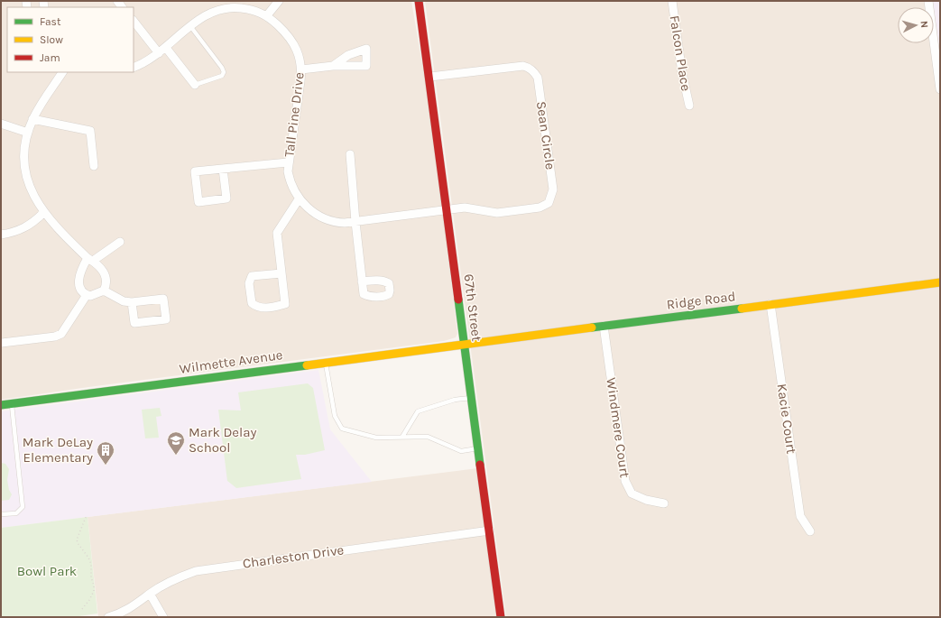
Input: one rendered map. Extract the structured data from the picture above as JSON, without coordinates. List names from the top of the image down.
{
  "streets": {
    "street": [
      "Falcon Place",
      "Tall Pine Drive",
      "Sean Circle",
      "Ridge Road",
      "67th Street",
      "Wilmette Avenue",
      "Kacie Court",
      "Windmere Court",
      "Charleston Drive"
    ]
  },
  "crossings": [
    ["Tall Pine Drive", "Sean Circle"],
    ["Tall Pine Drive", "67th Street"],
    ["Sean Circle", "67th Street"],
    ["Ridge Road", "67th Street"],
    ["Ridge Road", "Wilmette Avenue"],
    ["Ridge Road", "Kacie Court"],
    ["Ridge Road", "Windmere Court"],
    ["67th Street", "Wilmette Avenue"],
    ["67th Street", "Charleston Drive"]
  ],
  "parks": ["Bowl Park"],
  "places": {
    "school or university": ["Mark Delay School"],
    "building": ["Mark DeLay Elementary"]
  },
  "legend": ["Fast", "Slow", "Jam"],
  "north": "right"
}
